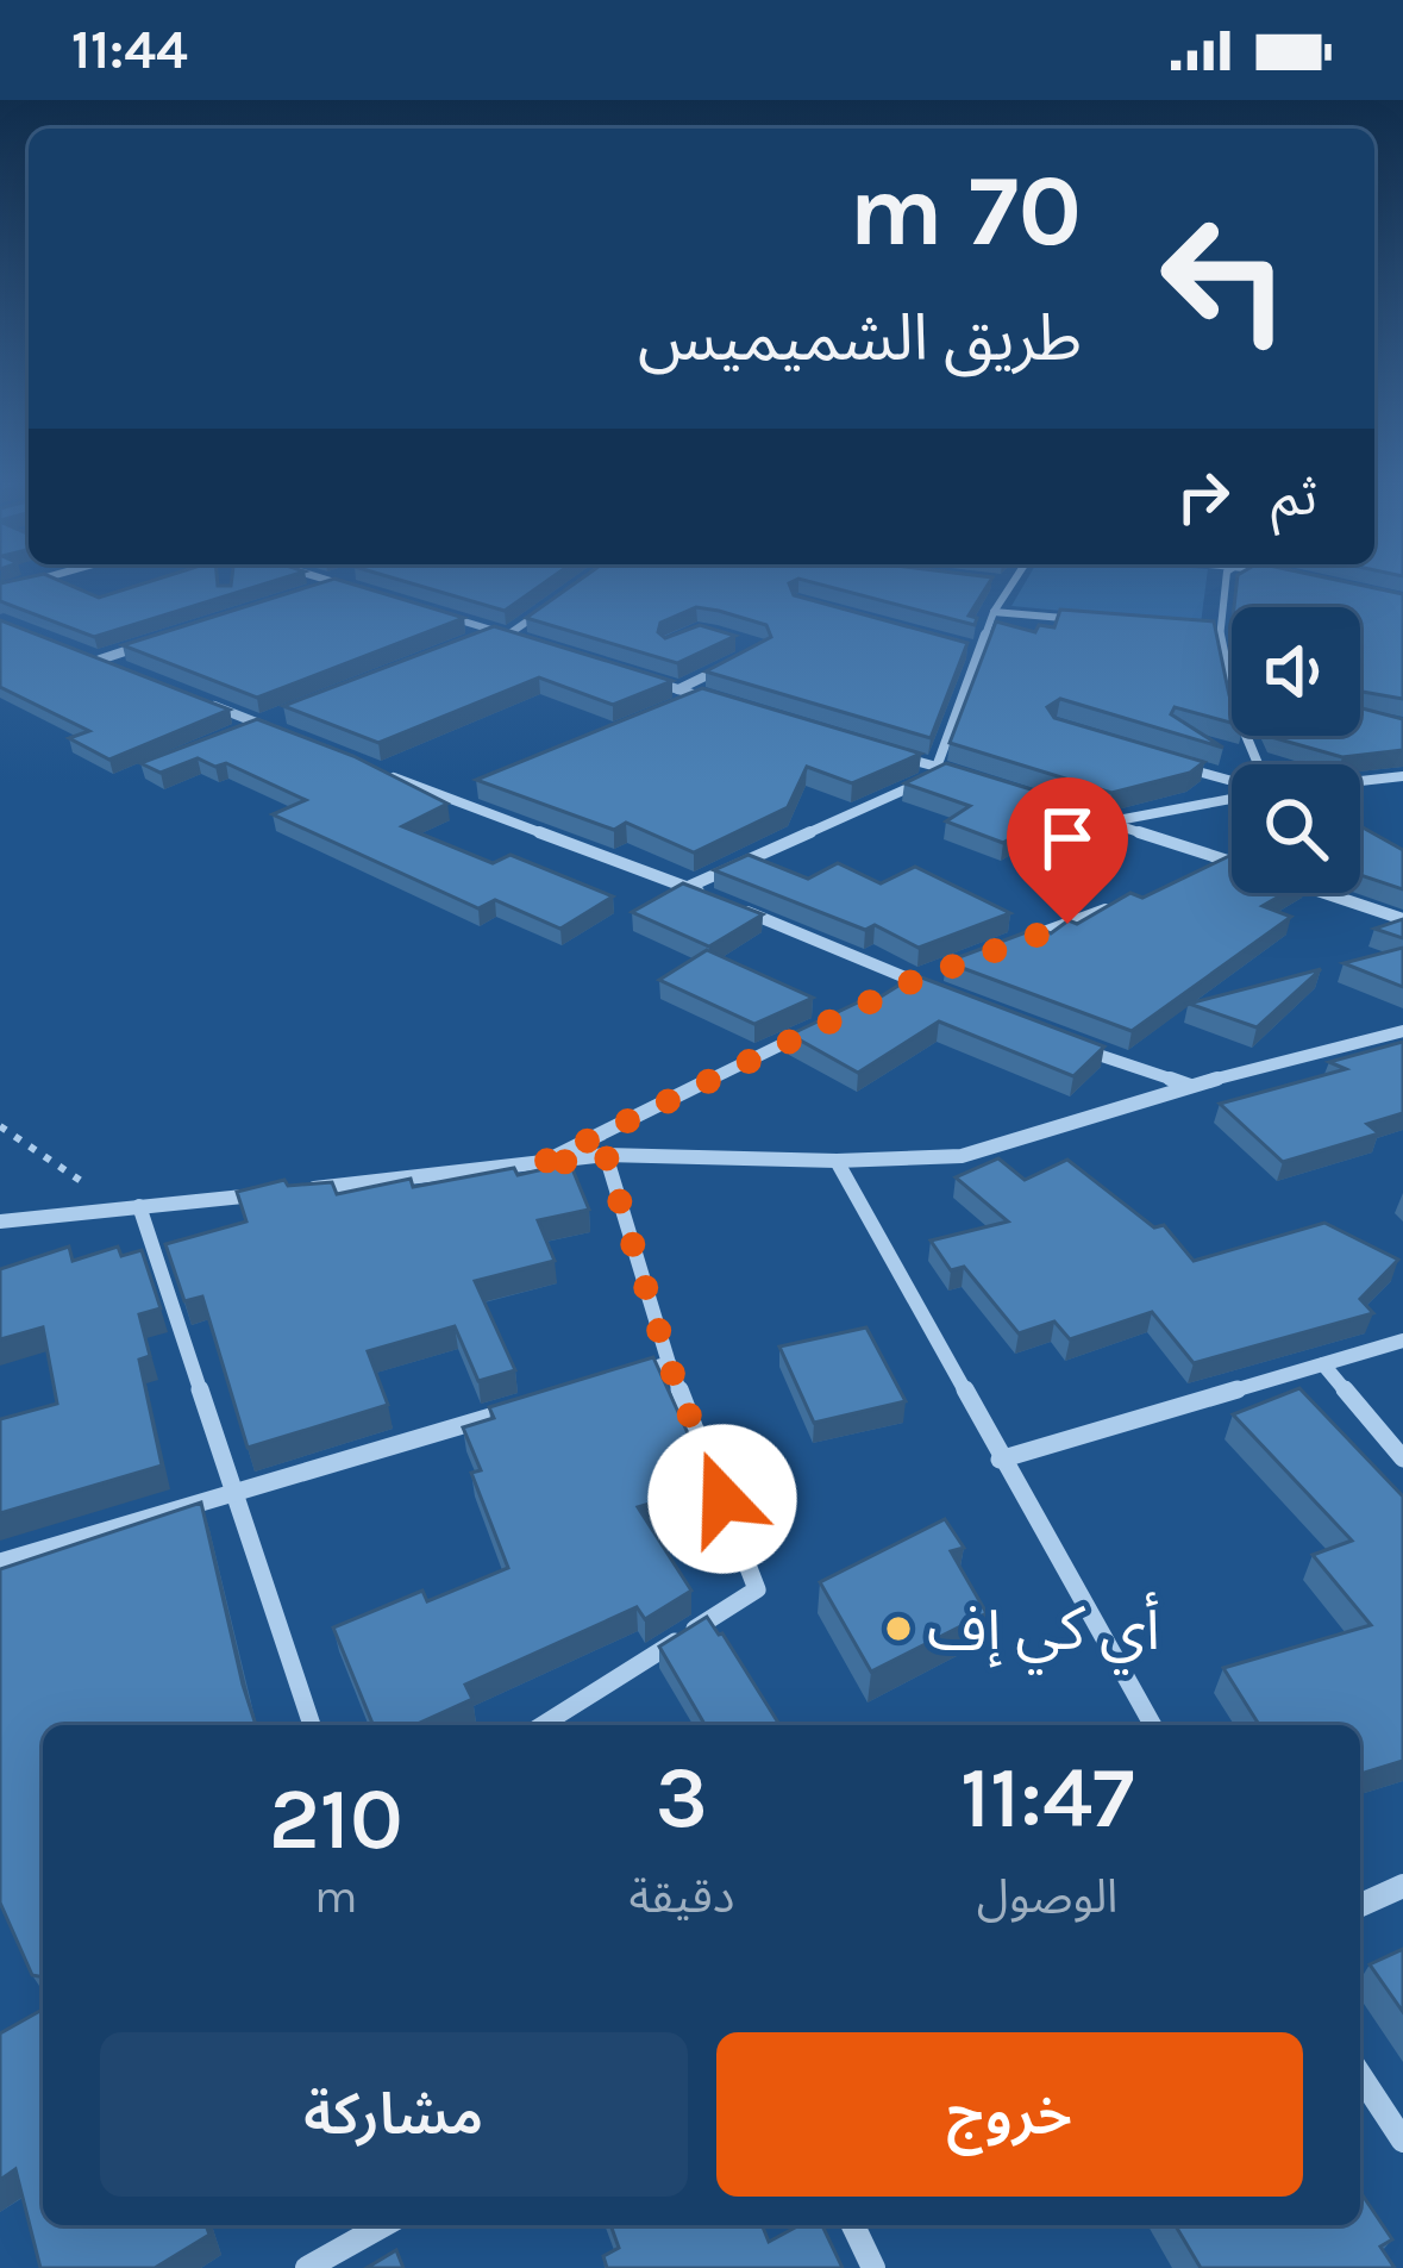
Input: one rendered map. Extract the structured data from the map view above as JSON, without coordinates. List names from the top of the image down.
{
  "places": ["أي كي إف"],
  "page": {
    "status": "11:44",
    "turn": ["70 m", "طريق الشميميس"],
    "then": "ثم",
    "eta": [
      "11:47",
      "الوصول",
      "3",
      "دقيقة",
      "210",
      "m"
    ],
    "buttons": ["خروج", "مشاركة"]
  }
}
